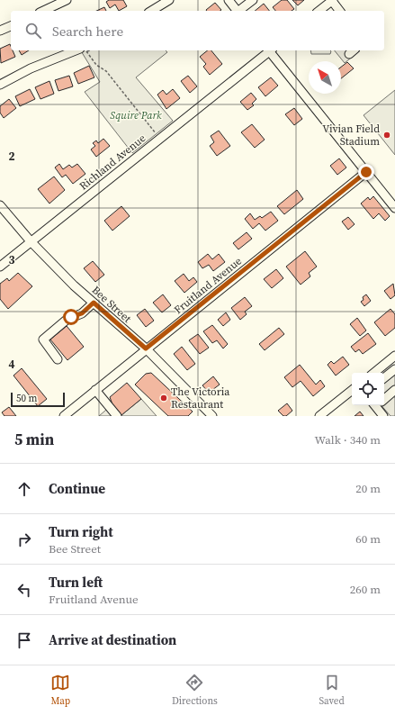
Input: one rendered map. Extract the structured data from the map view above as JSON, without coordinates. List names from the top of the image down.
{
  "streets": {
    "street": ["Richland Avenue", "Fruitland Avenue", "Bee Street"]
  },
  "crossings": [
    ["Richland Avenue", "Bee Street"],
    ["Fruitland Avenue", "Bee Street"]
  ],
  "parks": ["Squire Park"],
  "places": ["Vivian Field Stadium", "The Victoria Restaurant"],
  "scale_bar": "50 m",
  "north": "top left",
  "page": {
    "search": "Search here",
    "scale": "50 m",
    "heading": ["5 min", "Walk · 340 m"],
    "list": [
      ["Continue", "20 m"],
      ["Turn right", "Bee Street", "60 m"],
      ["Turn left", "Fruitland Avenue", "260 m"],
      "Arrive at destination"
    ],
    "nav": ["Map", "Directions", "Saved"]
  },
  "grid": {
    "rows": ["2", "3", "4"]
  }
}
